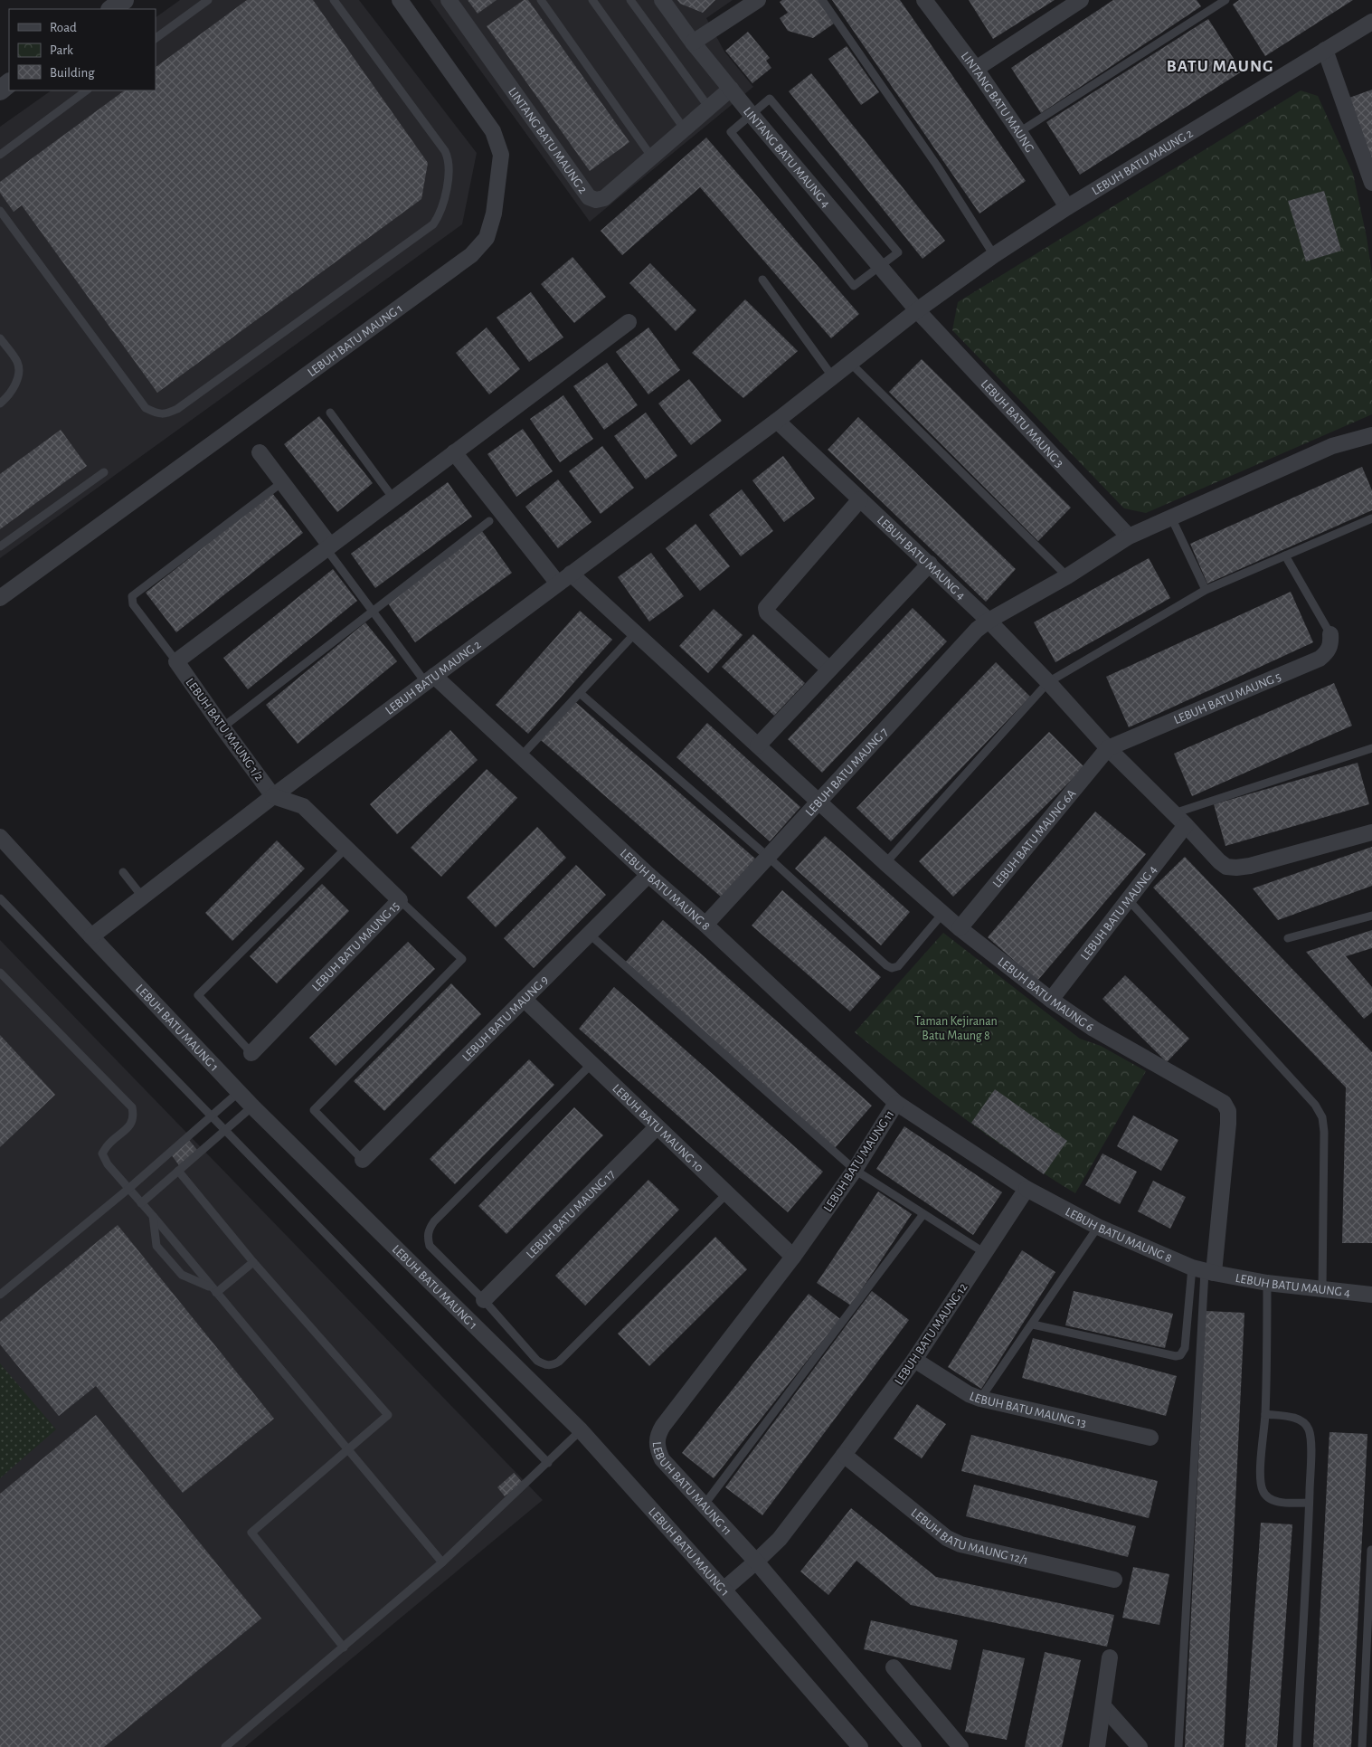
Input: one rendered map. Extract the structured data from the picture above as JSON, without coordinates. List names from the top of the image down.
{
  "streets": {
    "street": [
      "LINTANG BATU MAUNG",
      "LINTANG BATU MAUNG 2",
      "LINTANG BATU MAUNG 4",
      "LEBUH BATU MAUNG 2",
      "LEBUH BATU MAUNG 1",
      "LEBUH BATU MAUNG 3",
      "LEBUH BATU MAUNG 4",
      "LEBUH BATU MAUNG 5",
      "LEBUH BATU MAUNG 1/2",
      "LEBUH BATU MAUNG 7",
      "LEBUH BATU MAUNG 6A",
      "LEBUH BATU MAUNG 8",
      "LEBUH BATU MAUNG 15",
      "LEBUH BATU MAUNG 6",
      "LEBUH BATU MAUNG 9",
      "LEBUH BATU MAUNG 10",
      "LEBUH BATU MAUNG 11",
      "LEBUH BATU MAUNG 17",
      "LEBUH BATU MAUNG 12",
      "LEBUH BATU MAUNG 13",
      "LEBUH BATU MAUNG 12/1"
    ]
  },
  "crossings": [
    ["LINTANG BATU MAUNG", "LEBUH BATU MAUNG 2"],
    ["LINTANG BATU MAUNG 2", "LINTANG BATU MAUNG 4"],
    ["LINTANG BATU MAUNG 4", "LEBUH BATU MAUNG 2"],
    ["LINTANG BATU MAUNG 4", "LEBUH BATU MAUNG 3"],
    ["LEBUH BATU MAUNG 2", "LEBUH BATU MAUNG 1"],
    ["LEBUH BATU MAUNG 2", "LEBUH BATU MAUNG 3"],
    ["LEBUH BATU MAUNG 2", "LEBUH BATU MAUNG 4"],
    ["LEBUH BATU MAUNG 2", "LEBUH BATU MAUNG 1/2"],
    ["LEBUH BATU MAUNG 2", "LEBUH BATU MAUNG 8"],
    ["LEBUH BATU MAUNG 2", "LEBUH BATU MAUNG 15"],
    ["LEBUH BATU MAUNG 2", "LEBUH BATU MAUNG 6"],
    ["LEBUH BATU MAUNG 1", "LEBUH BATU MAUNG 12"],
    ["LEBUH BATU MAUNG 4", "LEBUH BATU MAUNG 5"],
    ["LEBUH BATU MAUNG 4", "LEBUH BATU MAUNG 7"],
    ["LEBUH BATU MAUNG 4", "LEBUH BATU MAUNG 6A"],
    ["LEBUH BATU MAUNG 4", "LEBUH BATU MAUNG 8"],
    ["LEBUH BATU MAUNG 4", "LEBUH BATU MAUNG 6"],
    ["LEBUH BATU MAUNG 5", "LEBUH BATU MAUNG 6A"],
    ["LEBUH BATU MAUNG 1/2", "LEBUH BATU MAUNG 15"],
    ["LEBUH BATU MAUNG 7", "LEBUH BATU MAUNG 8"],
    ["LEBUH BATU MAUNG 7", "LEBUH BATU MAUNG 6"],
    ["LEBUH BATU MAUNG 6A", "LEBUH BATU MAUNG 6"],
    ["LEBUH BATU MAUNG 8", "LEBUH BATU MAUNG 6"],
    ["LEBUH BATU MAUNG 8", "LEBUH BATU MAUNG 9"],
    ["LEBUH BATU MAUNG 8", "LEBUH BATU MAUNG 11"],
    ["LEBUH BATU MAUNG 8", "LEBUH BATU MAUNG 12"],
    ["LEBUH BATU MAUNG 9", "LEBUH BATU MAUNG 10"],
    ["LEBUH BATU MAUNG 10", "LEBUH BATU MAUNG 11"],
    ["LEBUH BATU MAUNG 10", "LEBUH BATU MAUNG 17"],
    ["LEBUH BATU MAUNG 11", "LEBUH BATU MAUNG 12"],
    ["LEBUH BATU MAUNG 12", "LEBUH BATU MAUNG 13"],
    ["LEBUH BATU MAUNG 12", "LEBUH BATU MAUNG 12/1"]
  ],
  "districts": ["BATU MAUNG"],
  "parks": ["Taman Kejiranan Batu Maung 8"],
  "legend": ["Road", "Park", "Building"]
}
